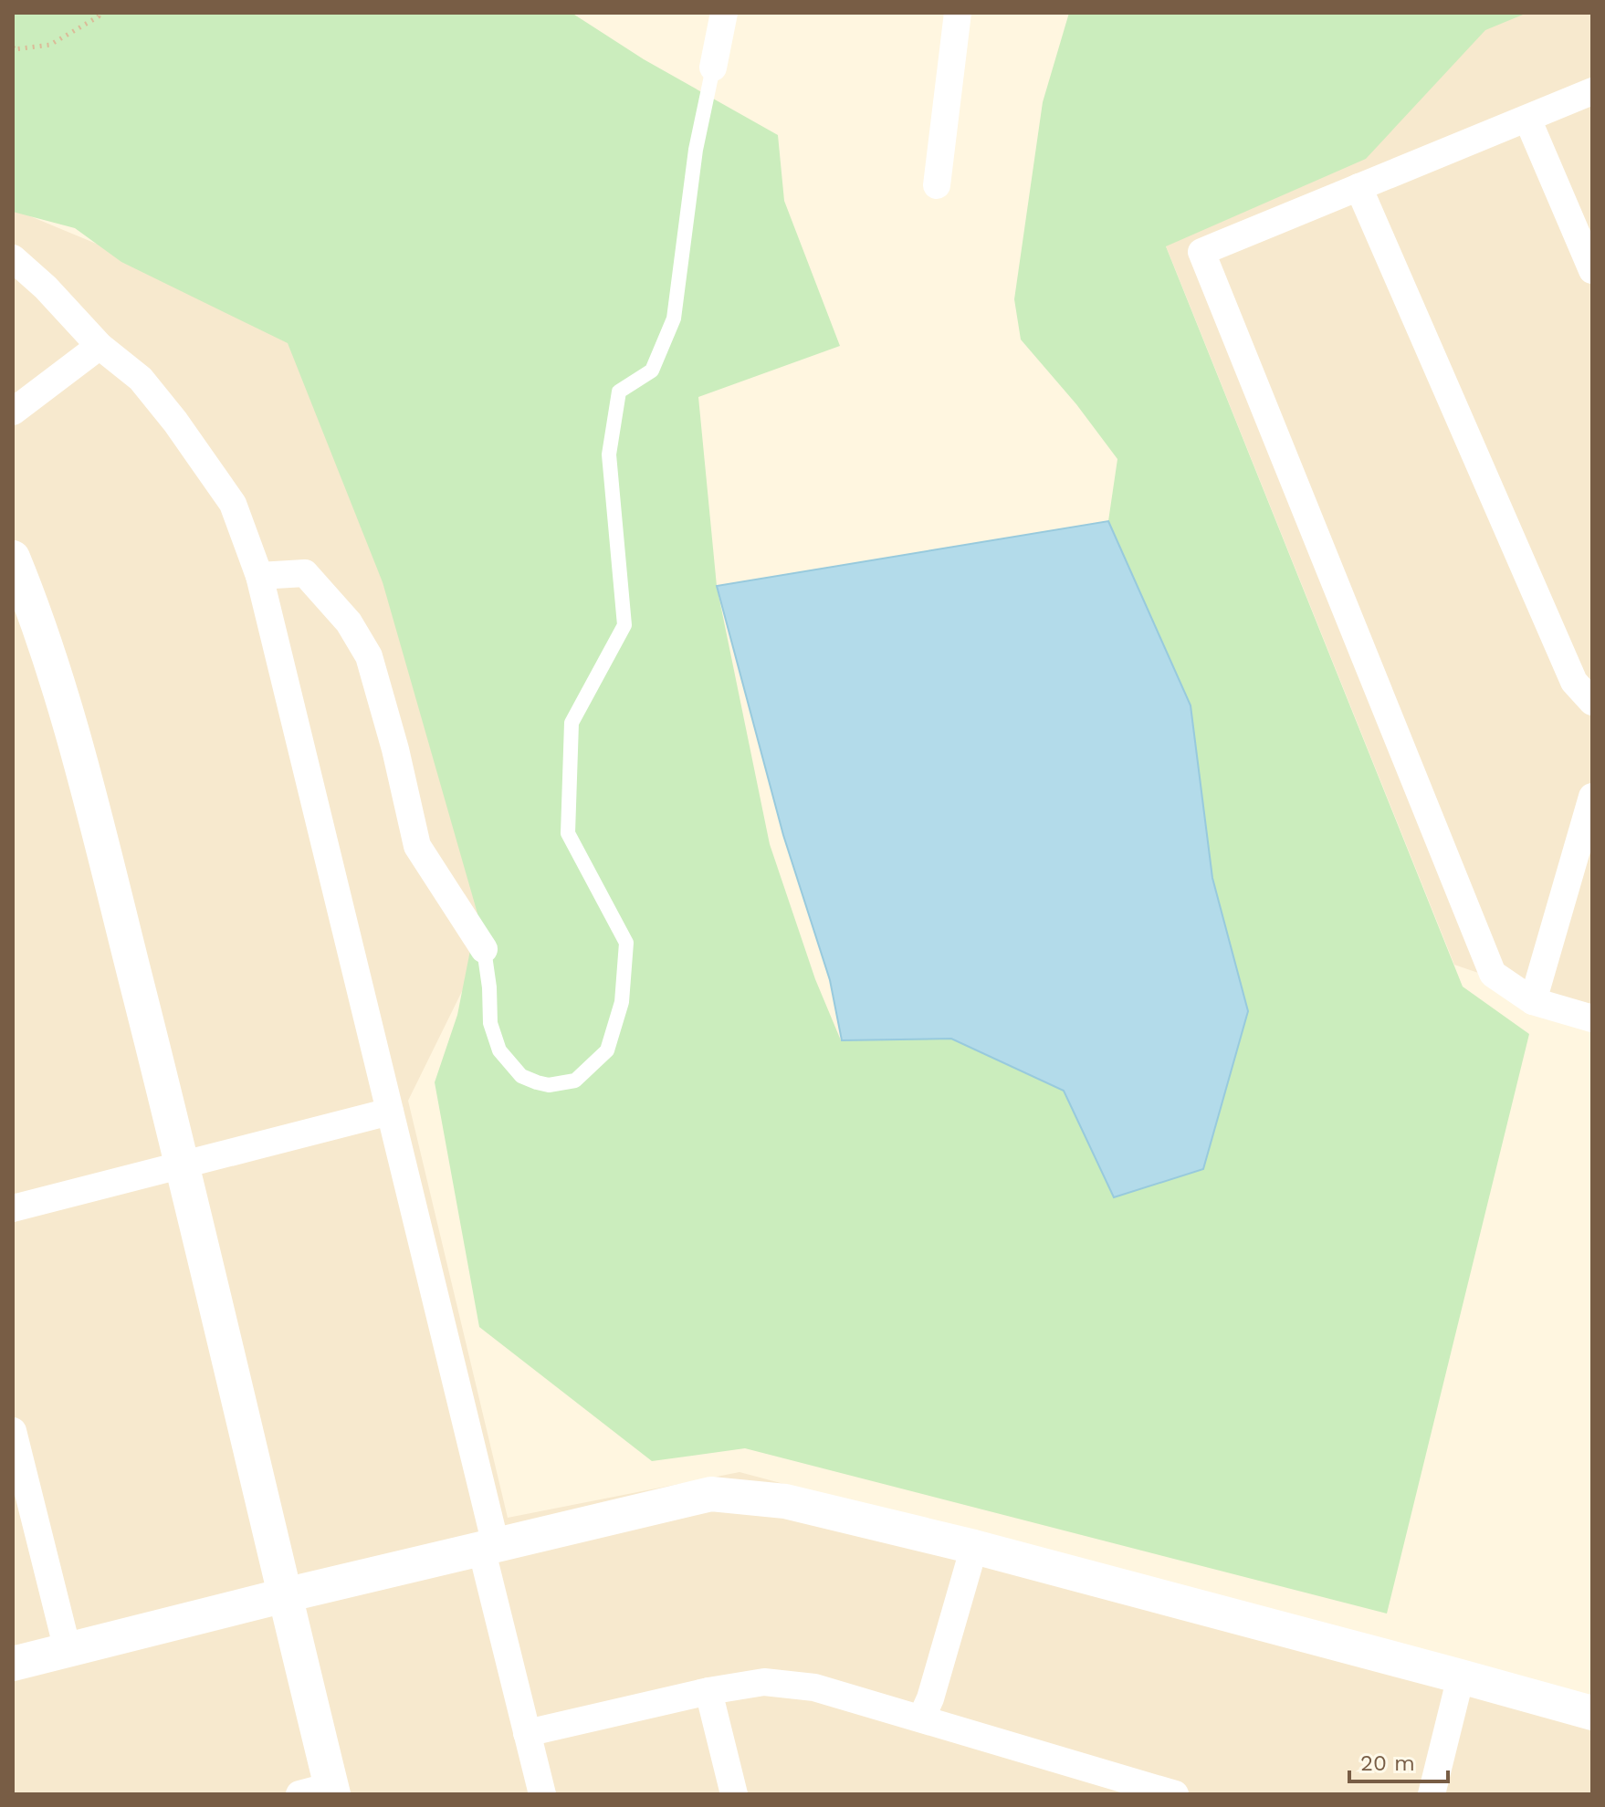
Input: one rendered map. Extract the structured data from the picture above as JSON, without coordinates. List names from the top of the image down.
{
  "scale_bar": "20 m"
}
